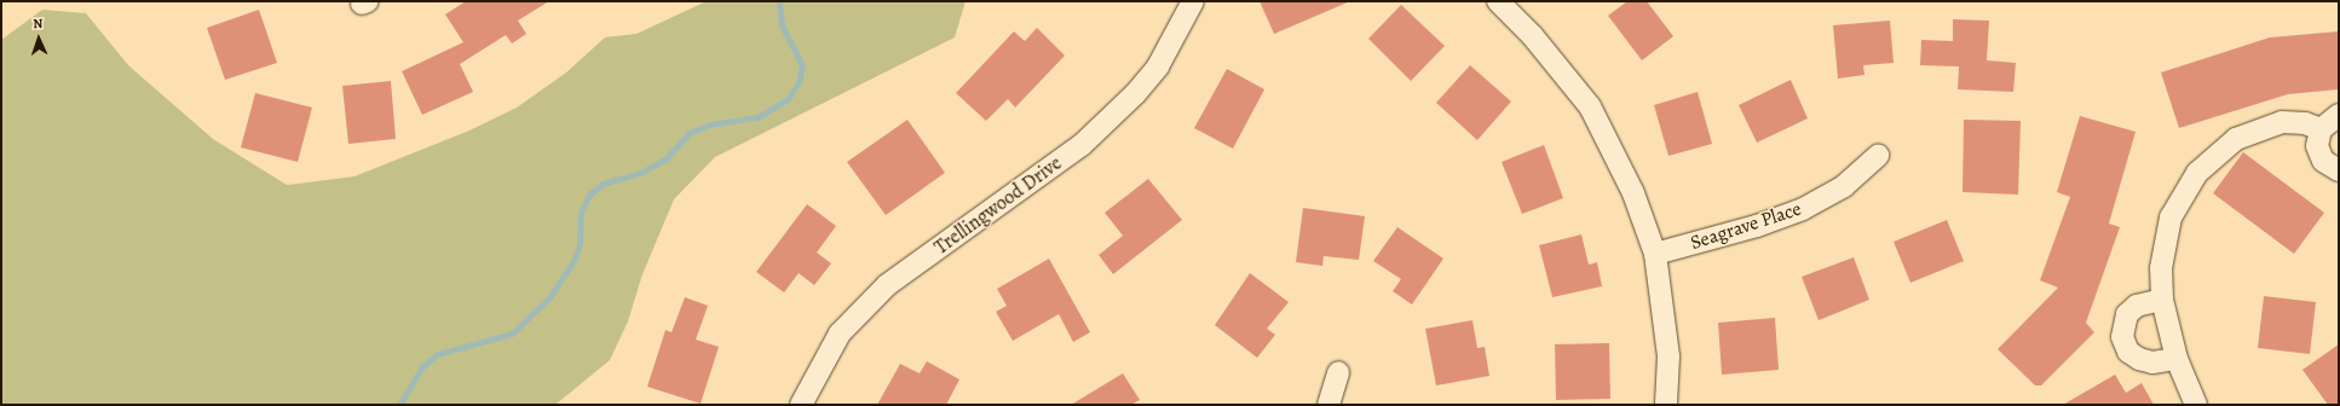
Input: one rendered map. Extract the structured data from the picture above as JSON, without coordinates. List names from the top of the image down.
{
  "streets": {
    "street": ["Trellingwood Drive", "Seagrave Place"]
  },
  "north": "top"
}
